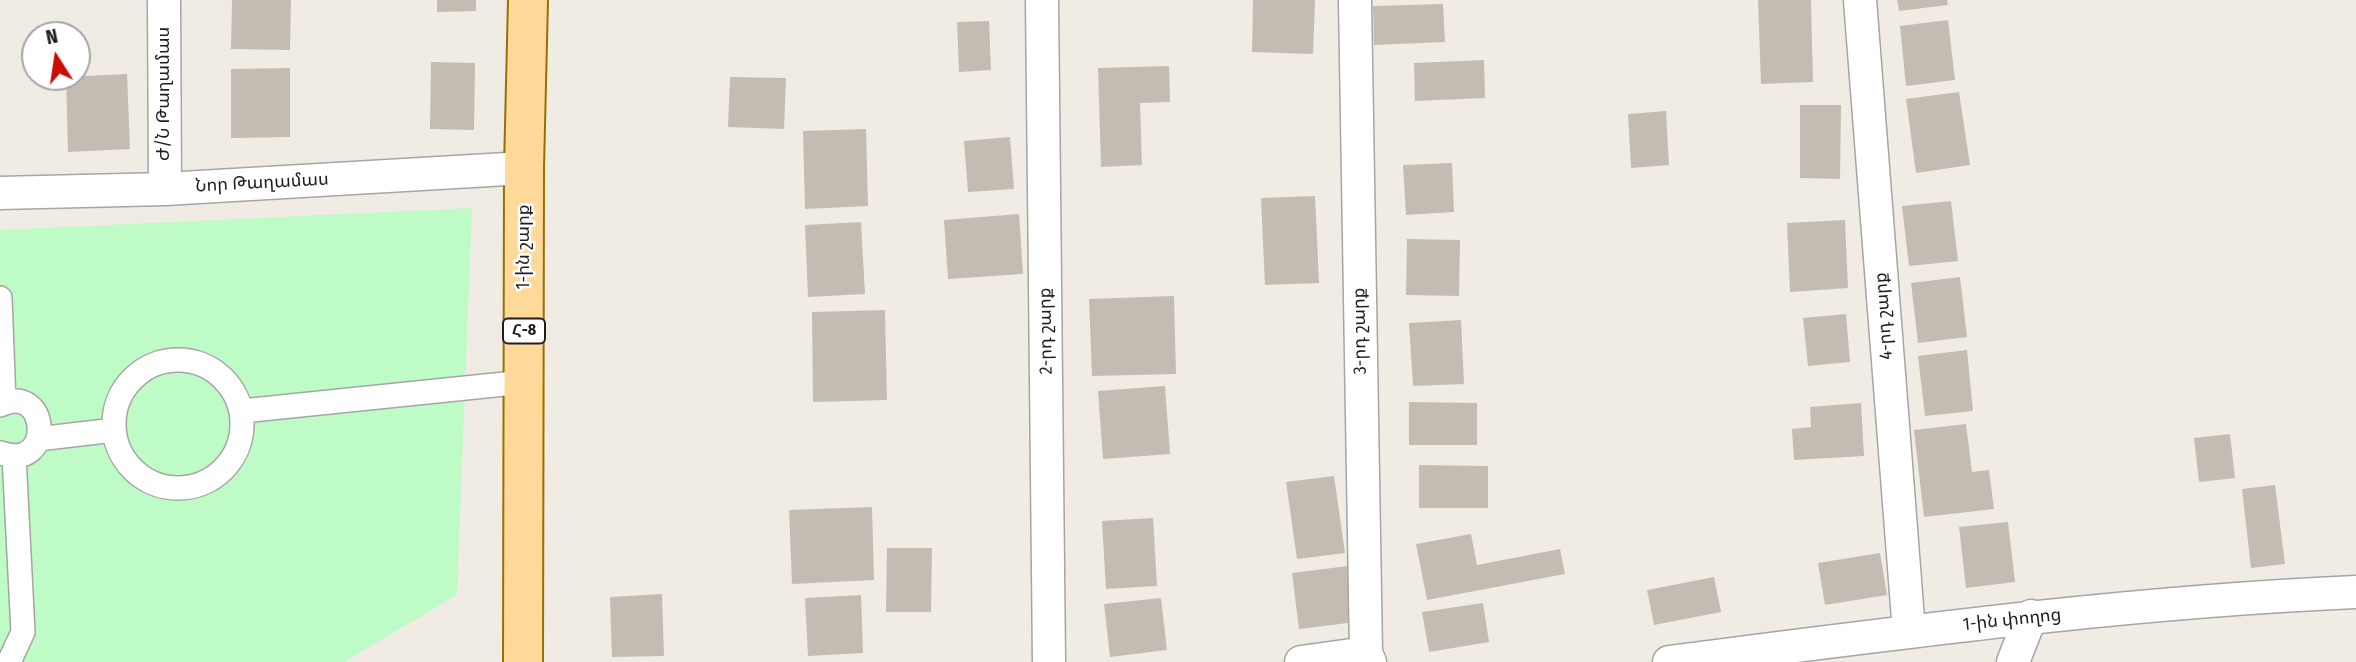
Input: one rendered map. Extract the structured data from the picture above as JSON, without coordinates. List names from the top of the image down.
{
  "streets": {
    "main road": ["1-ին շարք", "Հ-8"],
    "street": [
      "Ժ/Ն Թաղամաս",
      "Նոր Թաղամաս",
      "4-րդ շարք",
      "2-րդ շարք",
      "3-րդ շարք",
      "1-ին փողոց"
    ]
  },
  "crossings": [
    ["Ժ/Ն Թաղամաս", "Նոր Թաղամաս"],
    ["Նոր Թաղամաս", "1-ին շարք"],
    ["4-րդ շարք", "1-ին փողոց"]
  ],
  "north": "top"
}
